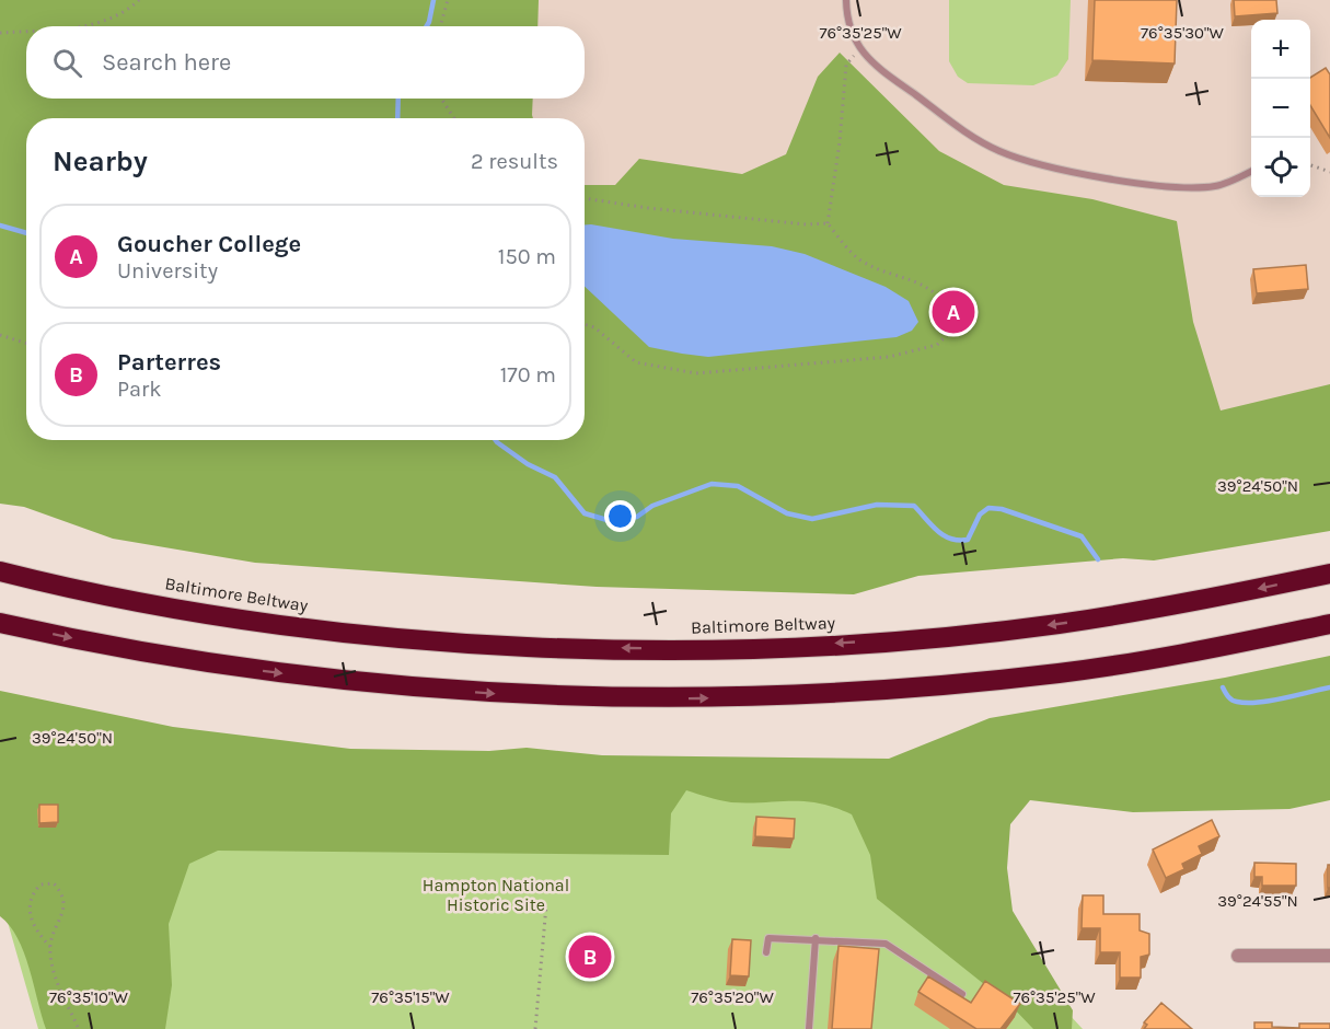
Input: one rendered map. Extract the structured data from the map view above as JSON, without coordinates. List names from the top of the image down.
{
  "streets": {
    "highway": ["Baltimore Beltway"]
  },
  "parks": ["Hampton National Historic Site"],
  "page": {
    "map_buttons": ["+", "−"],
    "search": "Search here",
    "heading": ["Nearby", "2 results"],
    "list": [
      {
        "mark": "A",
        "name": "Goucher College",
        "note": "University",
        "value": "150 m"
      },
      {
        "mark": "B",
        "name": "Parterres",
        "note": "Park",
        "value": "170 m"
      }
    ],
    "pins": ["A", "B"]
  },
  "coordinates": [
    "76°35'25\"W",
    "76°35'30\"W",
    "39°24'50\"N",
    "39°24'55\"N",
    "76°35'10\"W",
    "76°35'15\"W",
    "76°35'20\"W"
  ]
}
